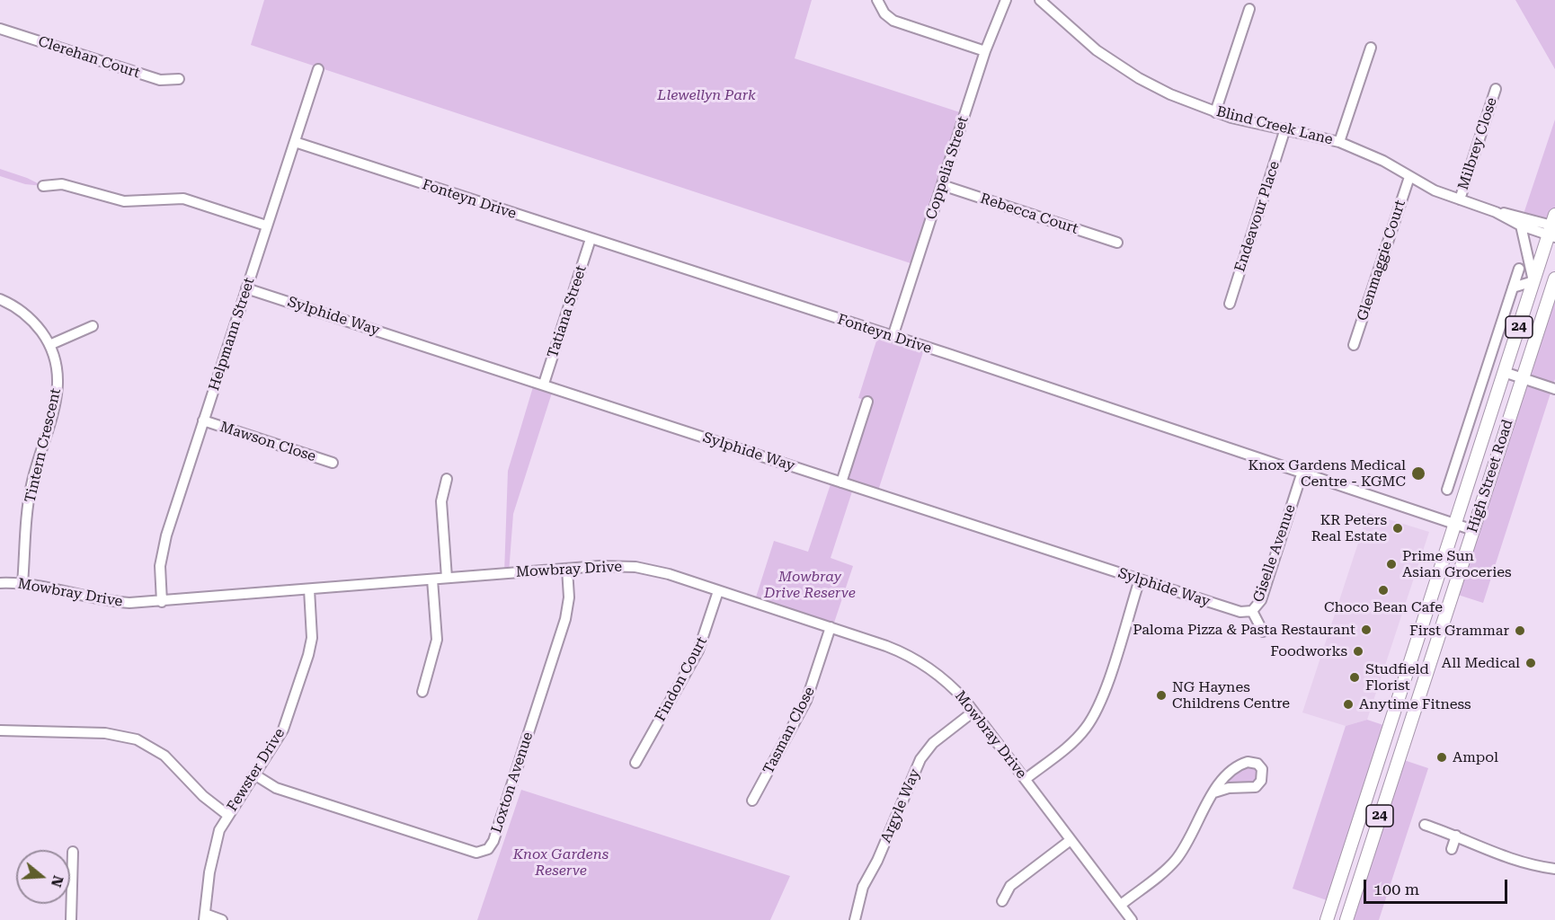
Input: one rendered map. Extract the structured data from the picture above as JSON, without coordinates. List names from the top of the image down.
{
  "streets": {
    "main road": ["24", "High Street Road"],
    "street": [
      "Clerehan Court",
      "Blind Creek Lane",
      "Milbrey Close",
      "Coppelia Street",
      "Fonteyn Drive",
      "Rebecca Court",
      "Endeavour Place",
      "Glenmaggie Court",
      "Tatiana Street",
      "Sylphide Way",
      "Helpmann Street",
      "Mawson Close",
      "Tintern Crescent",
      "Giselle Avenue",
      "Mowbray Drive",
      "Findon Court",
      "Tasman Close",
      "Fewster Drive",
      "Loxton Avenue",
      "Argyle Way"
    ]
  },
  "crossings": [
    ["Blind Creek Lane", "Milbrey Close"],
    ["Blind Creek Lane", "Endeavour Place"],
    ["Blind Creek Lane", "Glenmaggie Court"],
    ["Blind Creek Lane", "High Street Road"],
    ["Coppelia Street", "Fonteyn Drive"],
    ["Coppelia Street", "Rebecca Court"],
    ["Fonteyn Drive", "Tatiana Street"],
    ["Fonteyn Drive", "Helpmann Street"],
    ["Fonteyn Drive", "High Street Road"],
    ["Fonteyn Drive", "Giselle Avenue"],
    ["Tatiana Street", "Sylphide Way"],
    ["Sylphide Way", "Helpmann Street"],
    ["Sylphide Way", "Giselle Avenue"],
    ["Helpmann Street", "Mawson Close"],
    ["Helpmann Street", "Mowbray Drive"],
    ["Tintern Crescent", "Mowbray Drive"],
    ["Mowbray Drive", "Findon Court"],
    ["Mowbray Drive", "Tasman Close"],
    ["Mowbray Drive", "Fewster Drive"],
    ["Mowbray Drive", "Loxton Avenue"],
    ["Mowbray Drive", "Argyle Way"],
    ["Fewster Drive", "Loxton Avenue"]
  ],
  "parks": ["Llewellyn Park", "Mowbray Drive Reserve", "Knox Gardens Reserve"],
  "places": [
    "Knox Gardens Medical Centre - KGMC",
    "KR Peters Real Estate",
    "Prime Sun Asian Groceries",
    "Choco Bean Cafe",
    "Paloma Pizza & Pasta Restaurant",
    "First Grammar",
    "Foodworks",
    "All Medical",
    "Studfield Florist",
    "NG Haynes Childrens Centre",
    "Anytime Fitness",
    "Ampol"
  ],
  "scale_bar": "100 m",
  "north": "right"
}
